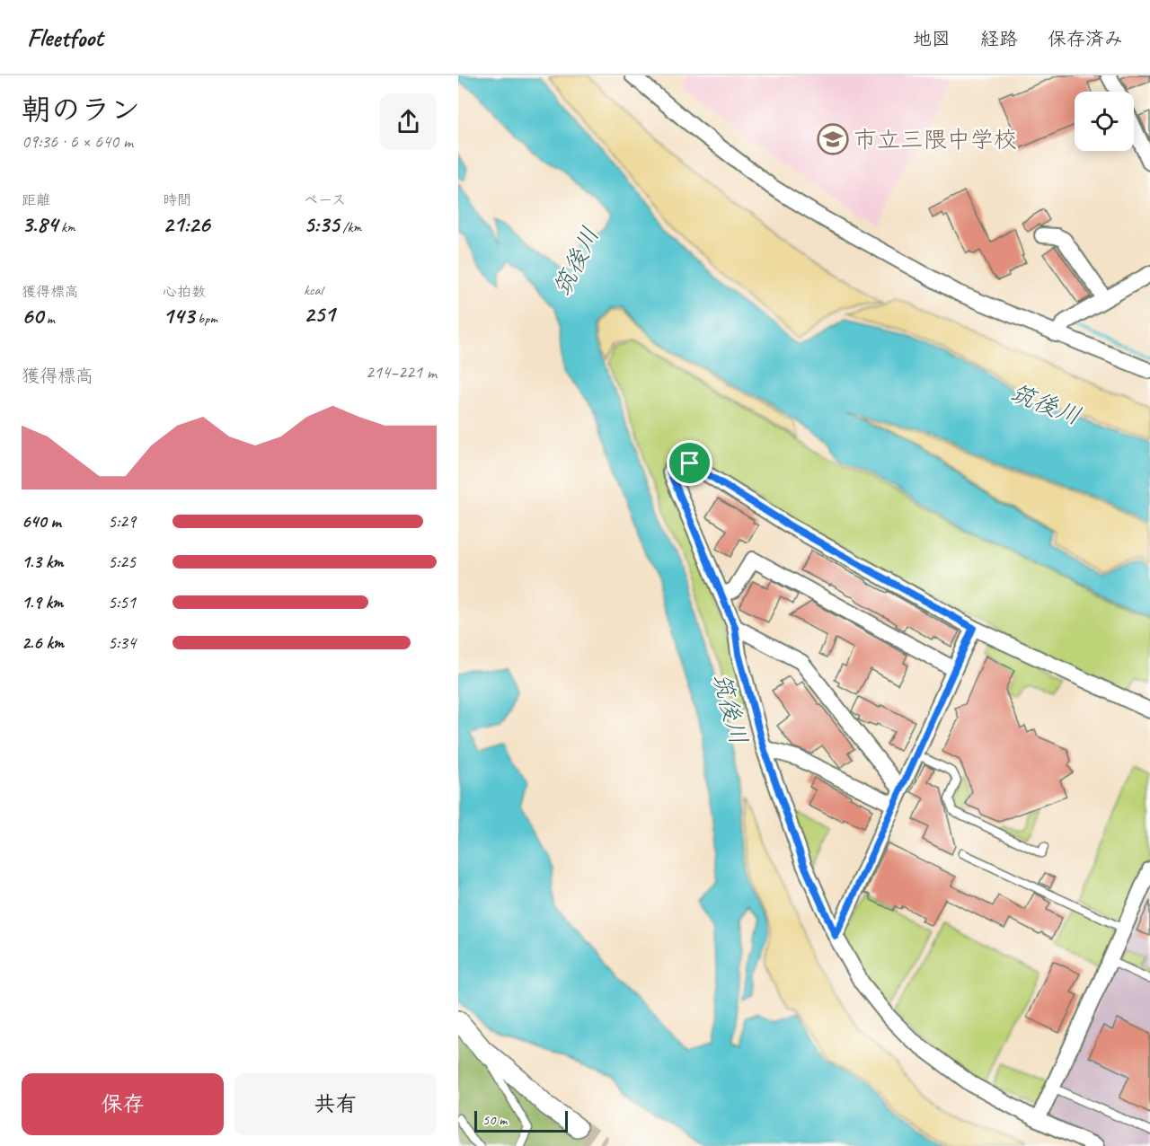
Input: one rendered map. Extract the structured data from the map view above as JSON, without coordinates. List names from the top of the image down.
{
  "water": ["筑後川"],
  "places": {
    "school or university": ["市立三隈中学校"]
  },
  "scale_bar": "50 m",
  "page": {
    "header": "Fleetfoot",
    "nav": ["地図", "経路", "保存済み"],
    "heading": ["朝のラン", "09:36 · 6 × 640 m"],
    "stats": [
      ["距離", "3.84 km"],
      ["時間", "21:26"],
      ["ペース", "5:35 /km"],
      ["獲得標高", "60 m"],
      ["心拍数", "143 bpm"],
      ["kcal", "251"]
    ],
    "chart": ["獲得標高", "214–221 m"],
    "list": [
      {
        "name": "640 m",
        "note": "5:29"
      },
      {
        "name": "1.3 km",
        "note": "5:25"
      },
      {
        "name": "1.9 km",
        "note": "5:51"
      },
      {
        "name": "2.6 km",
        "note": "5:34"
      }
    ],
    "buttons": ["保存", "共有"],
    "scale": "50 m"
  }
}
